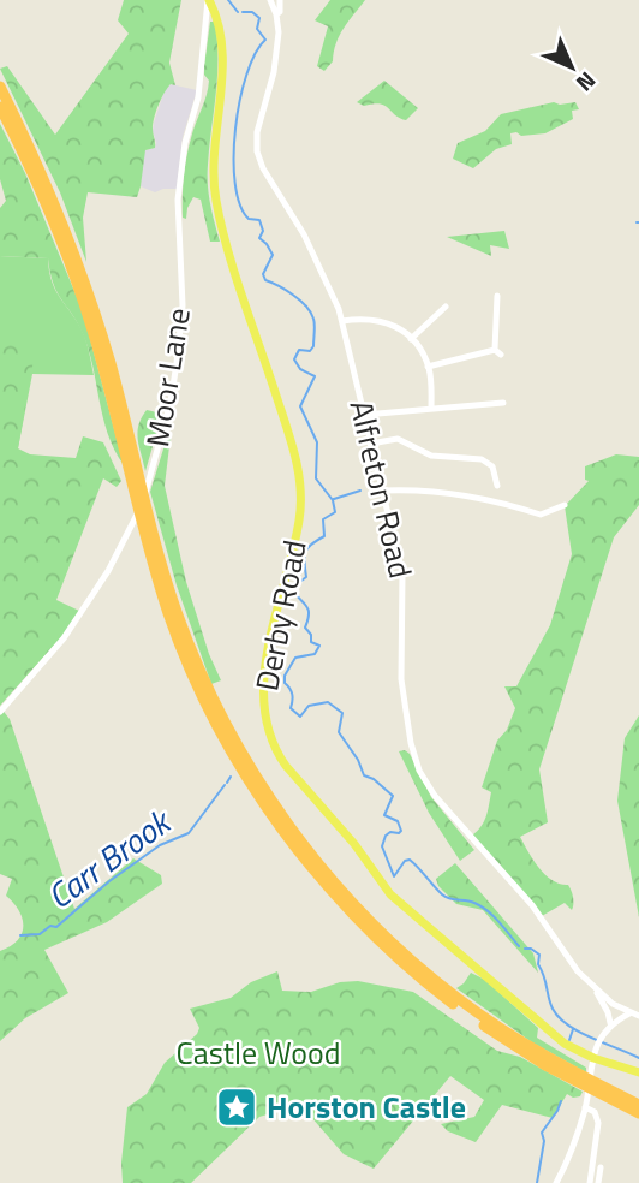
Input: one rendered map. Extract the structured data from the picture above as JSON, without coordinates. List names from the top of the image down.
{
  "streets": {
    "main road": ["Derby Road"],
    "street": ["Moor Lane", "Alfreton Road"]
  },
  "crossings": [
    ["Moor Lane", "Derby Road"]
  ],
  "water": ["Carr Brook"],
  "parks": ["Castle Wood"],
  "places": {
    "place": ["Horston Castle"]
  },
  "north": "bottom right"
}
